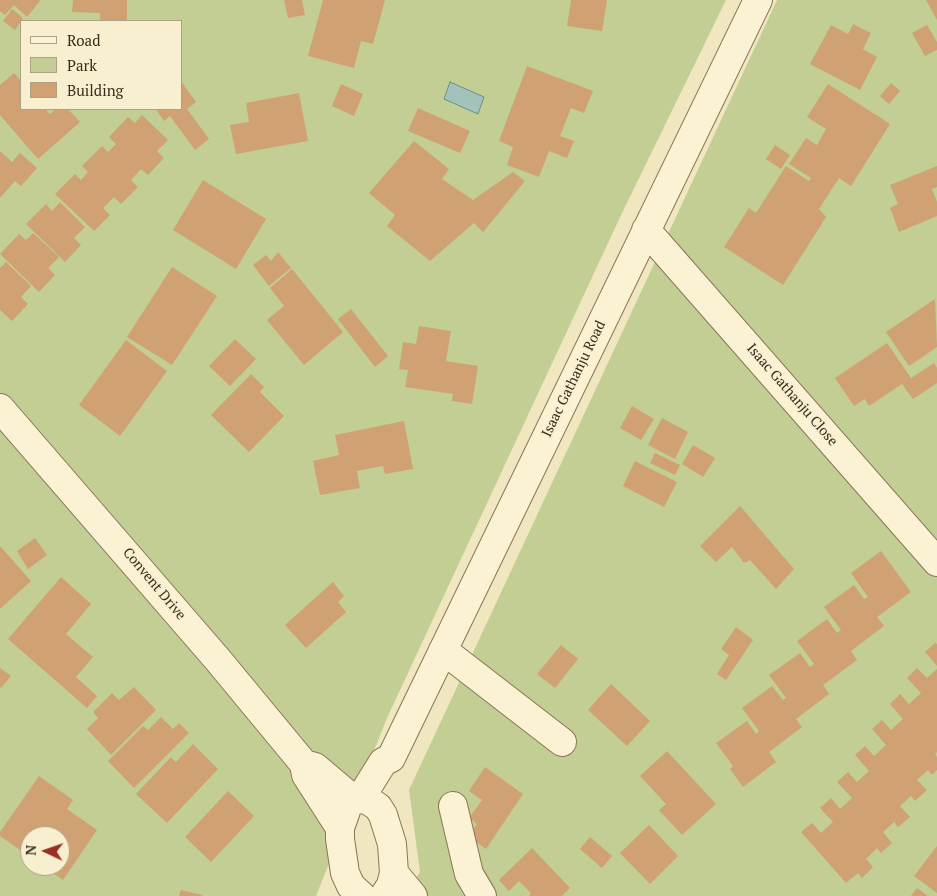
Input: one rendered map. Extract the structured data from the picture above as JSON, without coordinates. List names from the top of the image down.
{
  "streets": {
    "street": ["Isaac Gathanju Road", "Isaac Gathanju Close", "Convent Drive"]
  },
  "crossings": [
    ["Isaac Gathanju Road", "Isaac Gathanju Close"]
  ],
  "legend": ["Road", "Park", "Building"],
  "north": "left"
}
